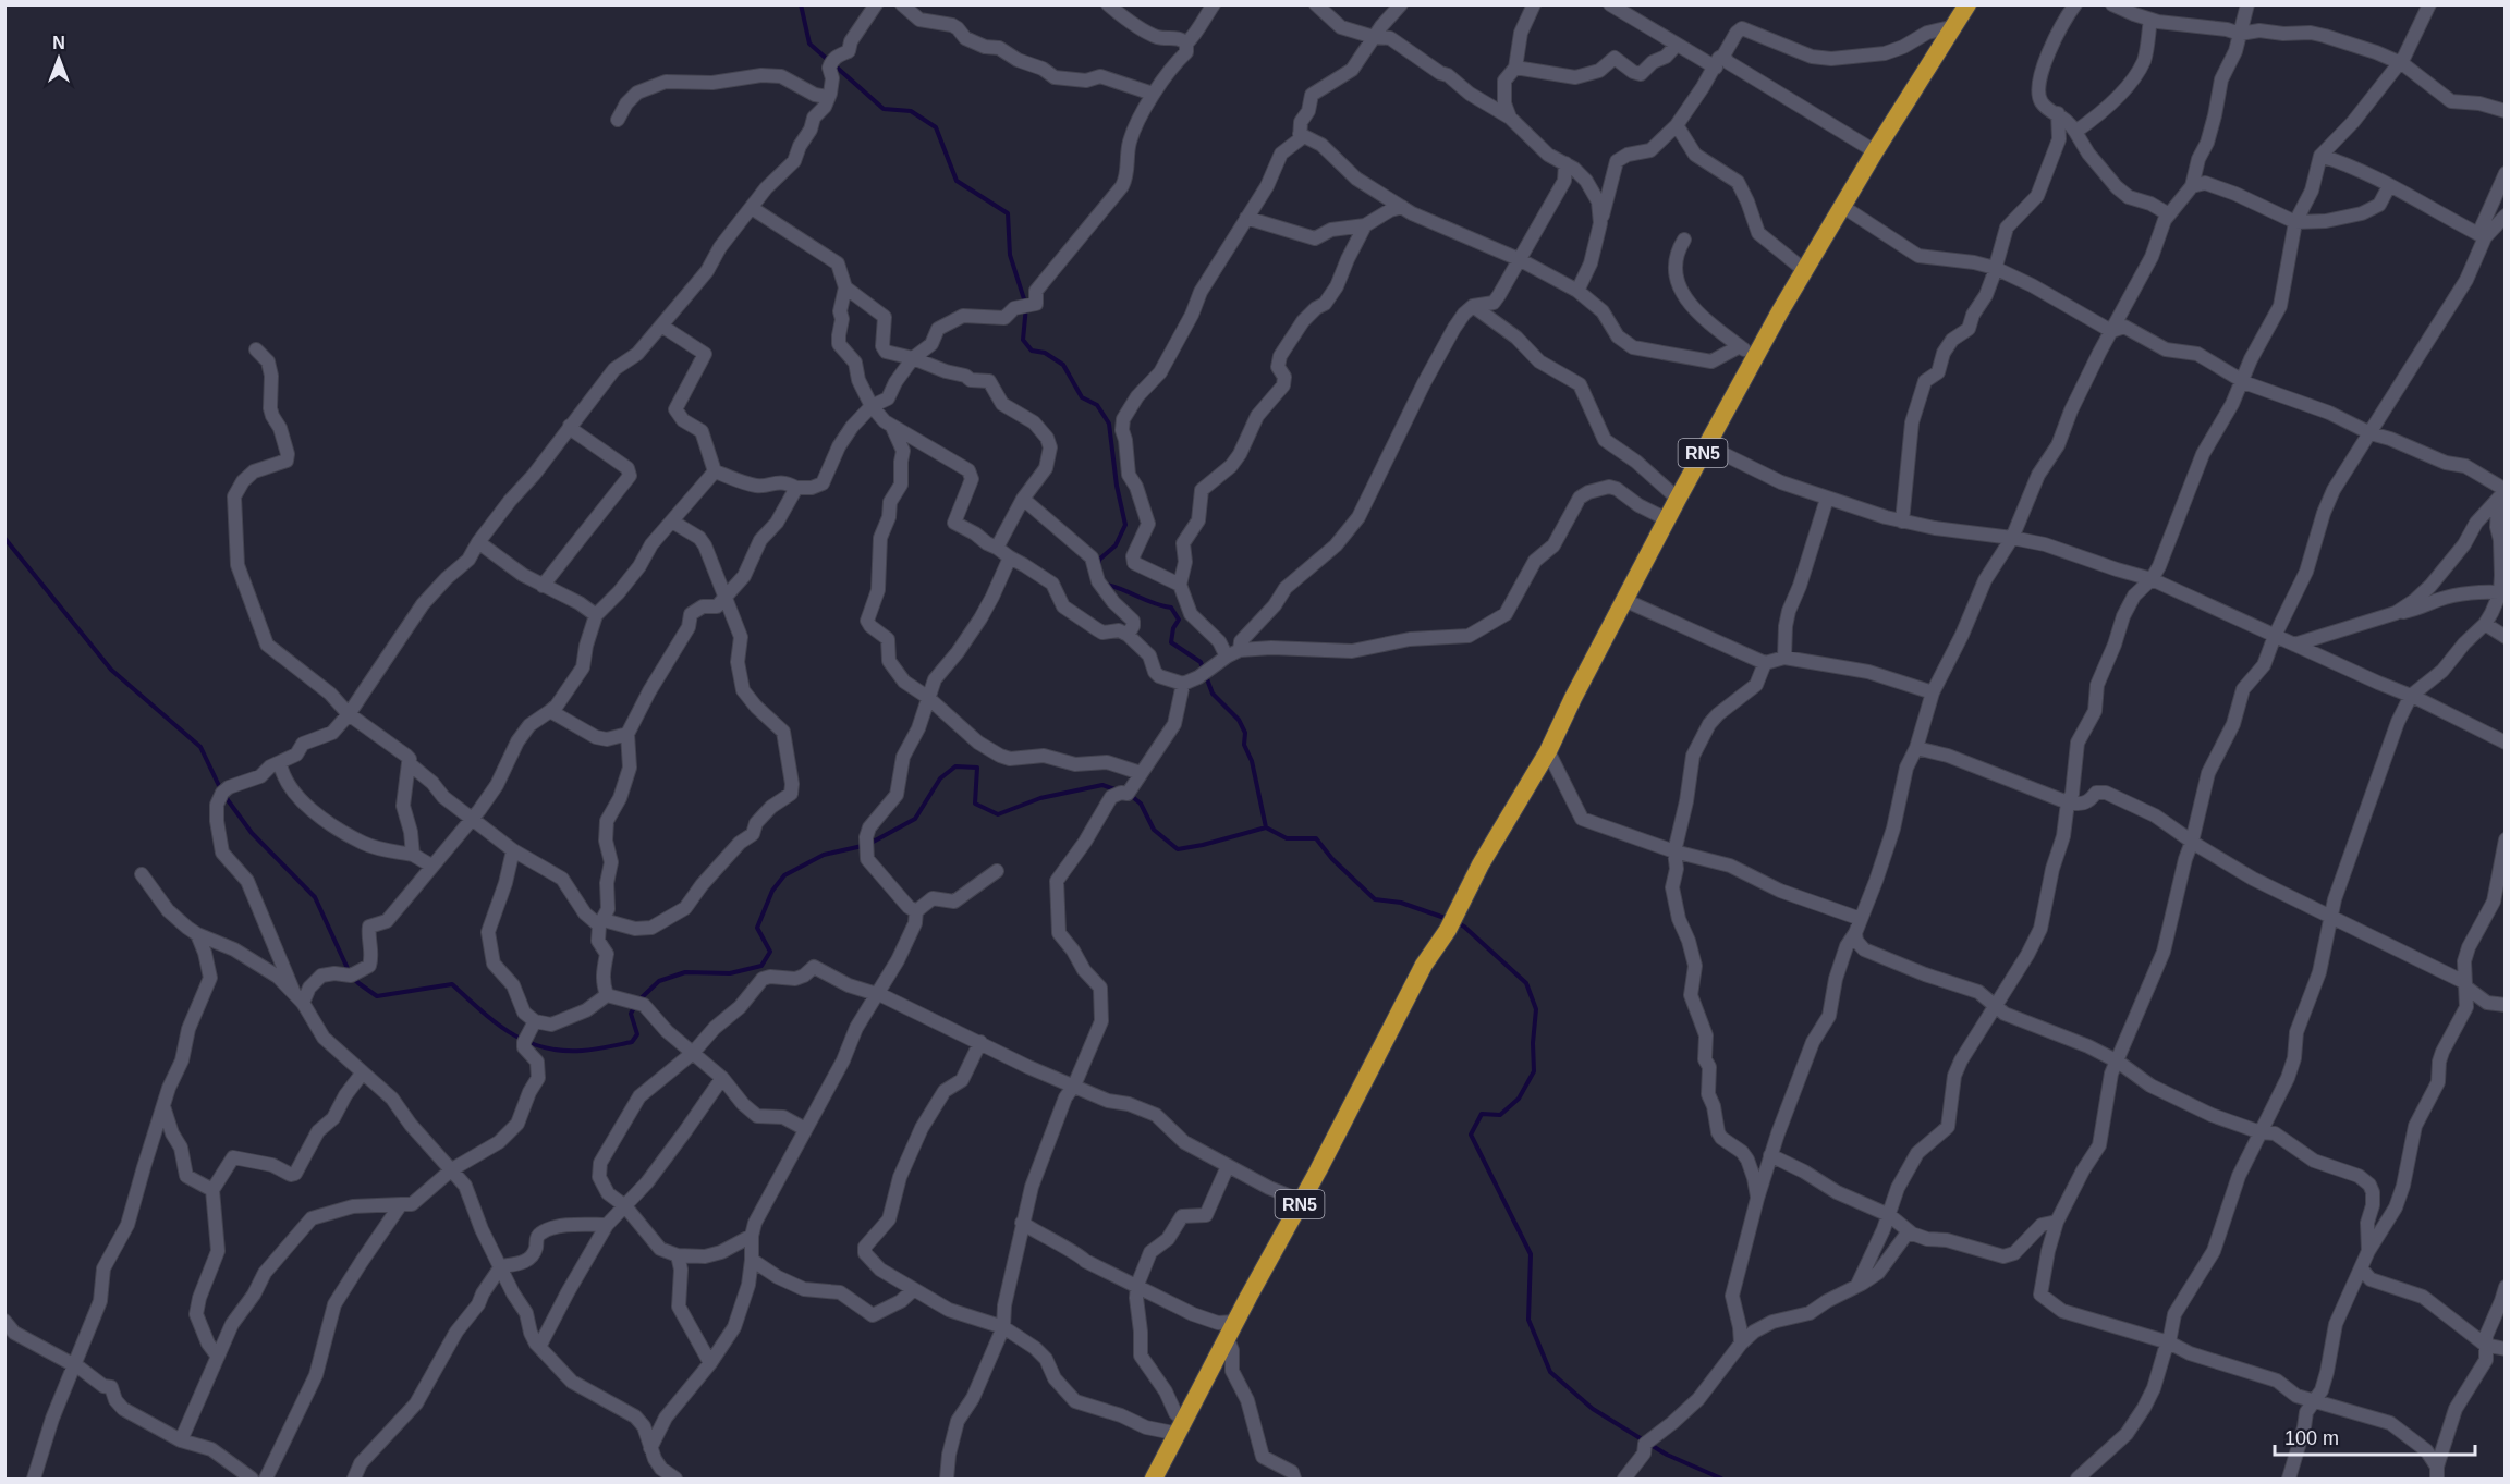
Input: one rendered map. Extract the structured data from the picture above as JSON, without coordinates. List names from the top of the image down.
{
  "streets": {
    "highway": ["RN5"]
  },
  "scale_bar": "100 m",
  "north": "top"
}
